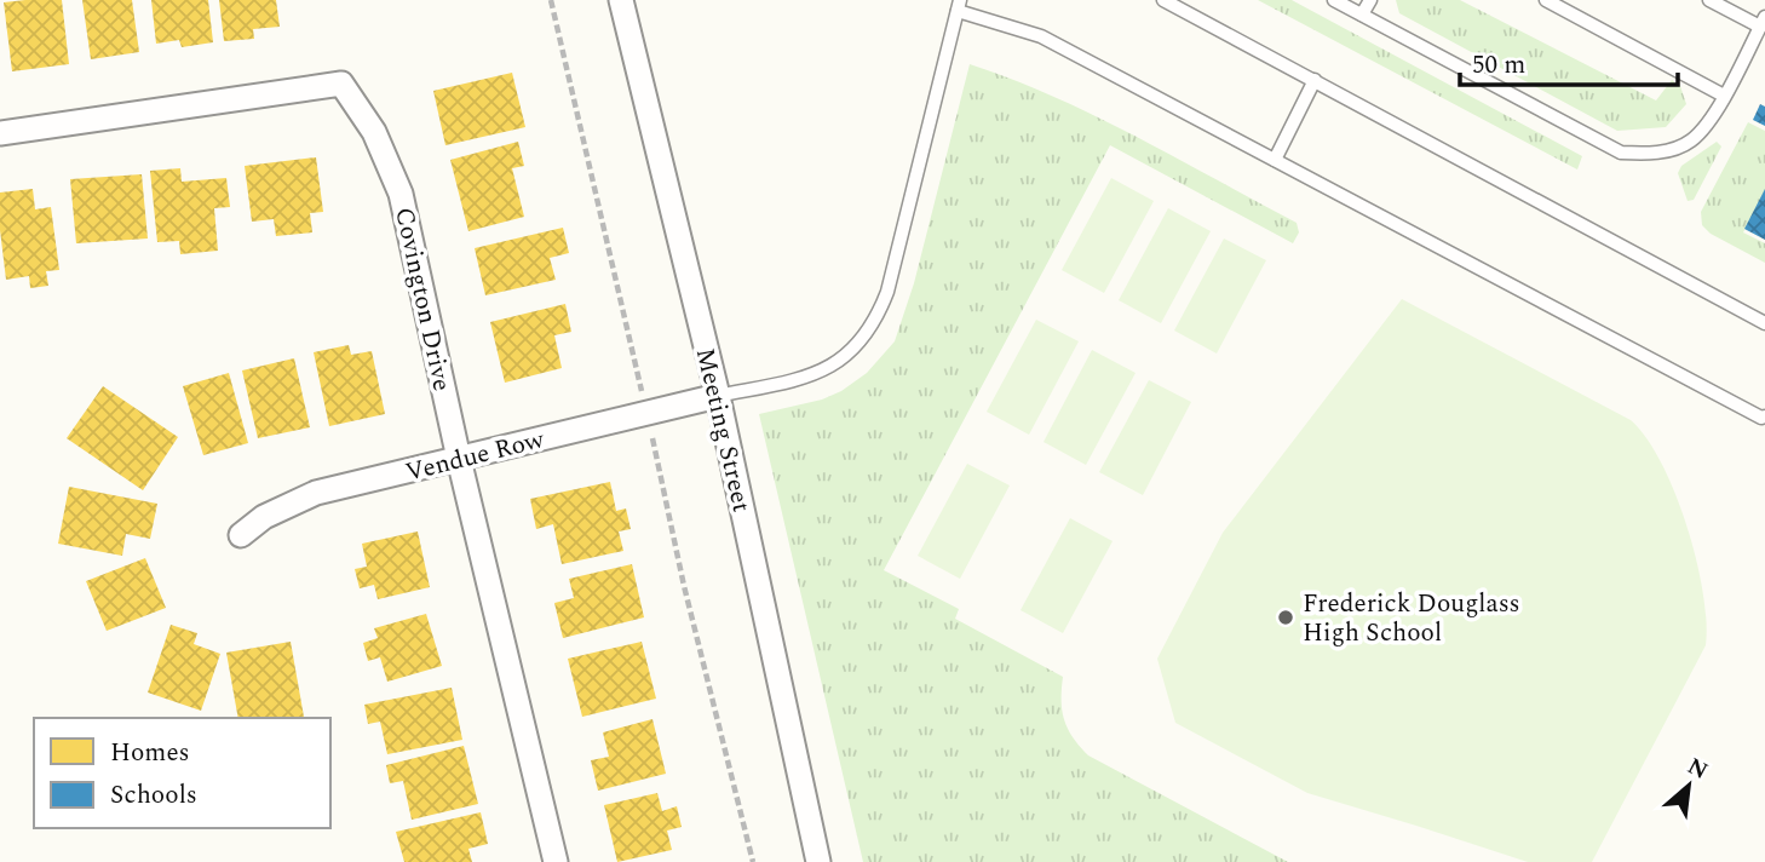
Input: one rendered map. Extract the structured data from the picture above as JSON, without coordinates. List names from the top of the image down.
{
  "streets": {
    "street": ["Covington Drive", "Meeting Street", "Vendue Row"]
  },
  "crossings": [
    ["Covington Drive", "Vendue Row"],
    ["Meeting Street", "Vendue Row"]
  ],
  "places": ["Frederick Douglass High School"],
  "legend": ["Homes", "Schools"],
  "scale_bar": "50 m",
  "north": "top right"
}
